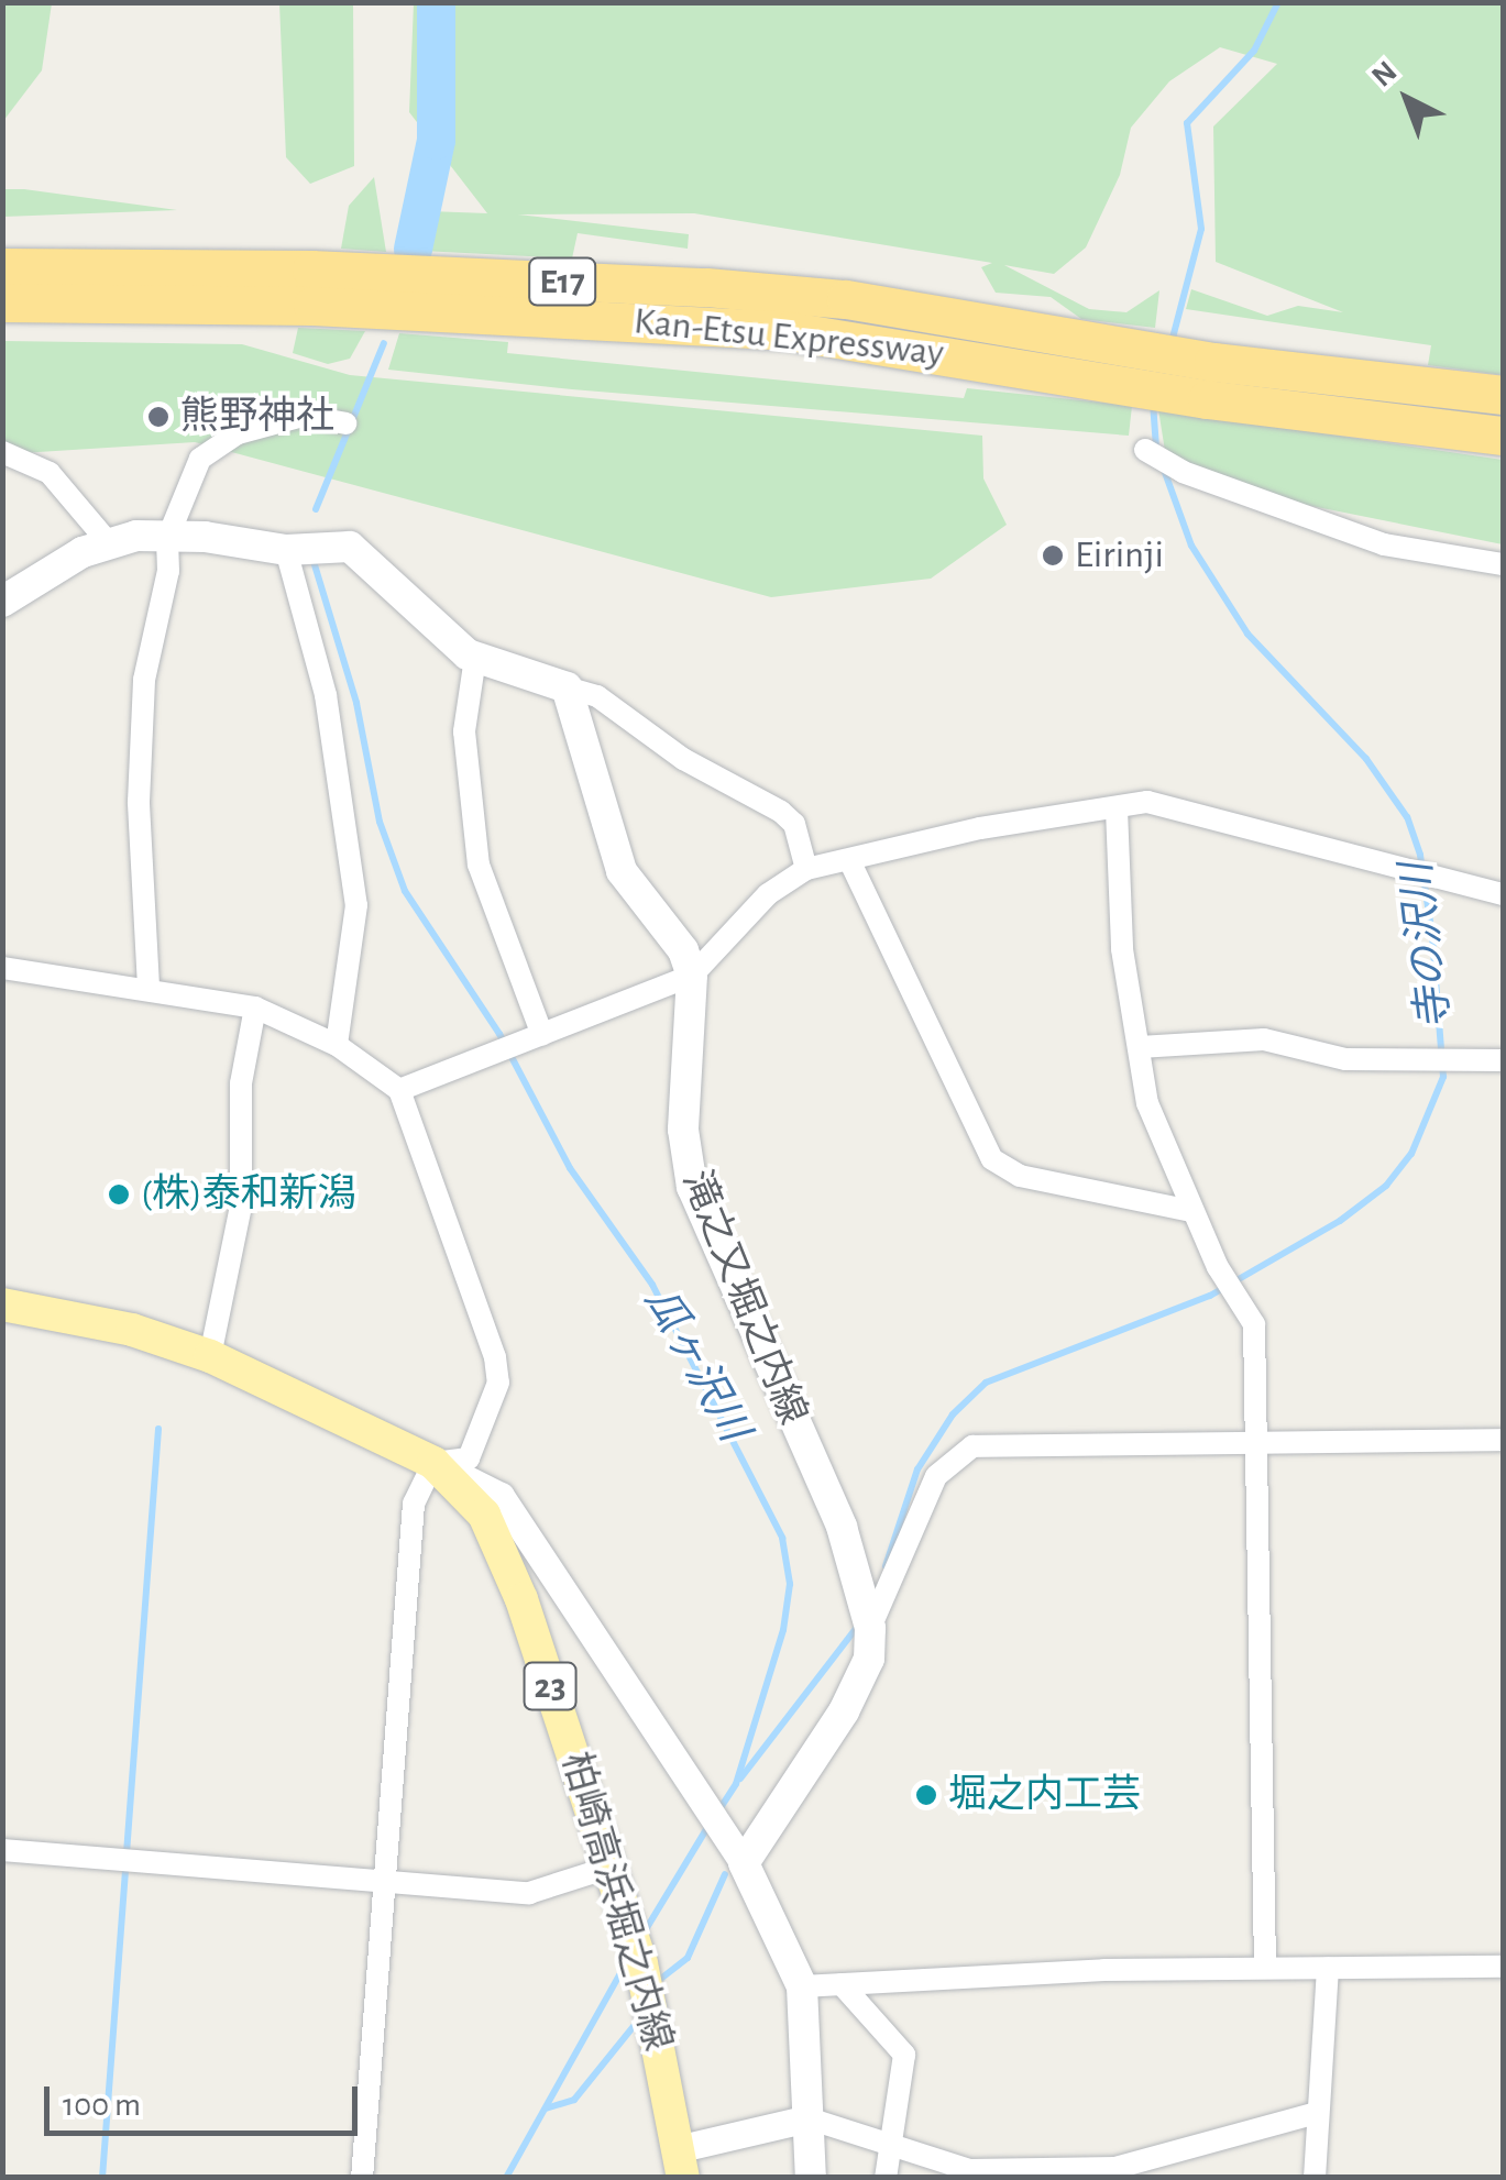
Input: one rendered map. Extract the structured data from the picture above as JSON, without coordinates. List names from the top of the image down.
{
  "streets": {
    "highway": ["E17", "Kan-Etsu Expressway"],
    "main road": ["滝之又堀之内線", "23", "柏崎高浜堀之内線"]
  },
  "water": ["寺の沢川", "瓜ヶ沢川"],
  "places": [
    "熊野神社",
    "Eirinji",
    "(株)泰和新潟",
    "堀之内工芸"
  ],
  "scale_bar": "100 m",
  "north": "top left"
}
